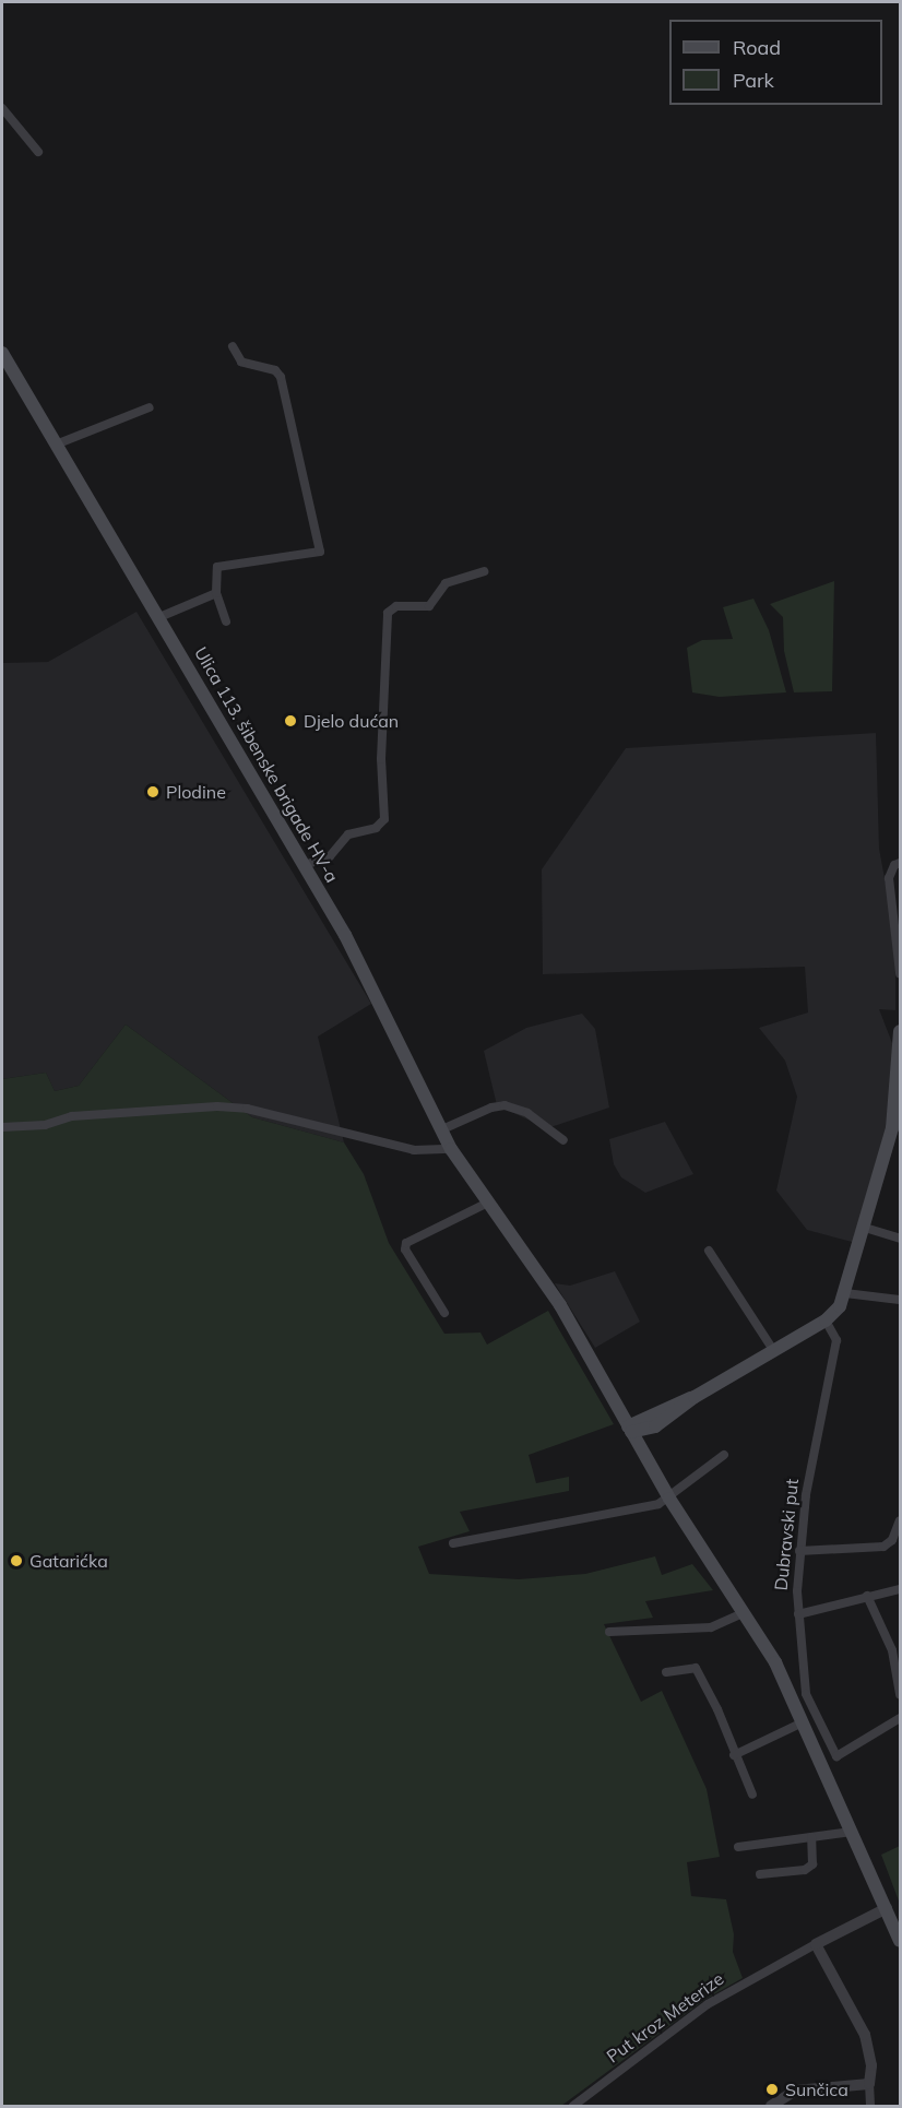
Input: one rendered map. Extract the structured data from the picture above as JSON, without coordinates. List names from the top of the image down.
{
  "streets": {
    "main road": ["Ulica 113. šibenske brigade HV-a"],
    "street": ["Dubravski put", "Put kroz Meterize"]
  },
  "crossings": [
    ["Ulica 113. šibenske brigade HV-a", "Put kroz Meterize"]
  ],
  "places": [
    "Djelo dućan",
    "Plodine",
    "Gatarićka",
    "Sunčica"
  ],
  "legend": ["Road", "Park"]
}
